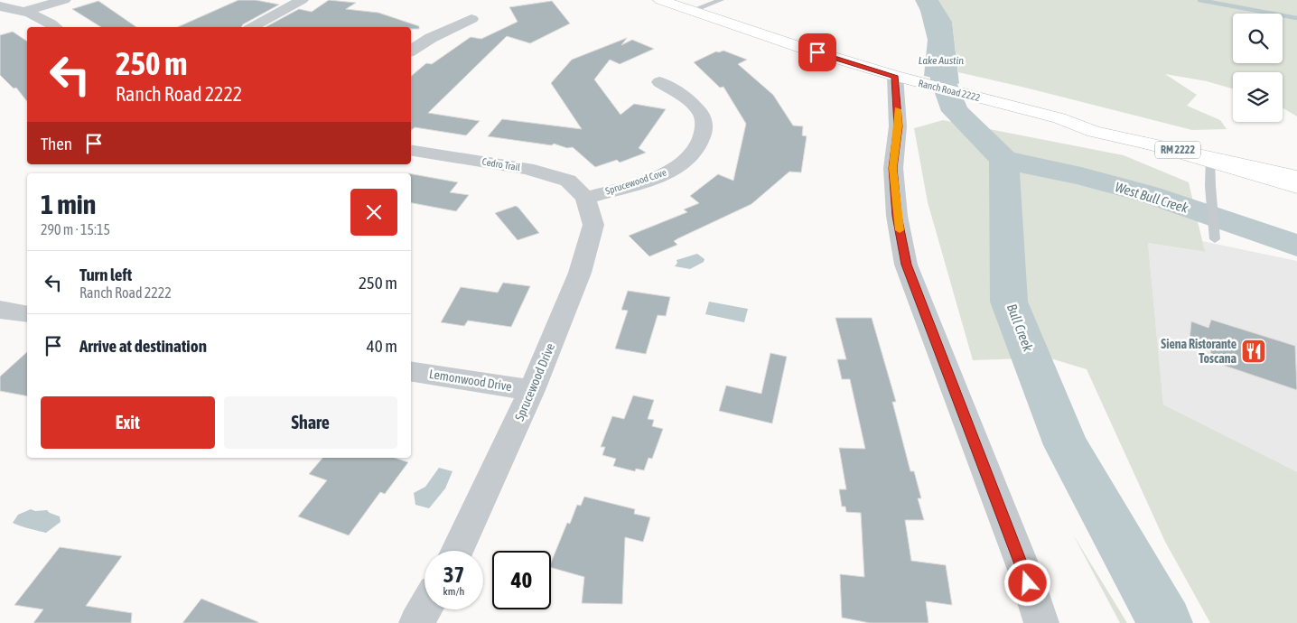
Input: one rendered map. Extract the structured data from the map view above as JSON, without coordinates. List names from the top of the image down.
{
  "streets": {
    "main road": ["Ranch Road 2222", "RM 2222"],
    "street": [
      "Cedro Trail",
      "Sprucewood Cove",
      "Lemonwood Drive",
      "Sprucewood Drive"
    ]
  },
  "crossings": [
    ["Ranch Road 2222", "RM 2222"],
    ["Cedro Trail", "Sprucewood Cove"],
    ["Cedro Trail", "Sprucewood Drive"],
    ["Sprucewood Cove", "Sprucewood Drive"],
    ["Lemonwood Drive", "Sprucewood Drive"]
  ],
  "water": ["Lake Austin", "West Bull Creek", "Bull Creek"],
  "places": {
    "restaurant": ["Siena Ristorante Toscana"]
  },
  "page": {
    "turn": ["250 m", "Ranch Road 2222"],
    "then": "Then",
    "heading": ["1 min", "290 m · 15:15"],
    "list": [
      {
        "name": "Turn left",
        "note": "Ranch Road 2222",
        "value": "250 m"
      },
      {
        "name": "Arrive at destination",
        "value": "40 m"
      }
    ],
    "buttons": ["Exit", "Share"],
    "speed": "37 km/h",
    "limit": "40"
  }
}
